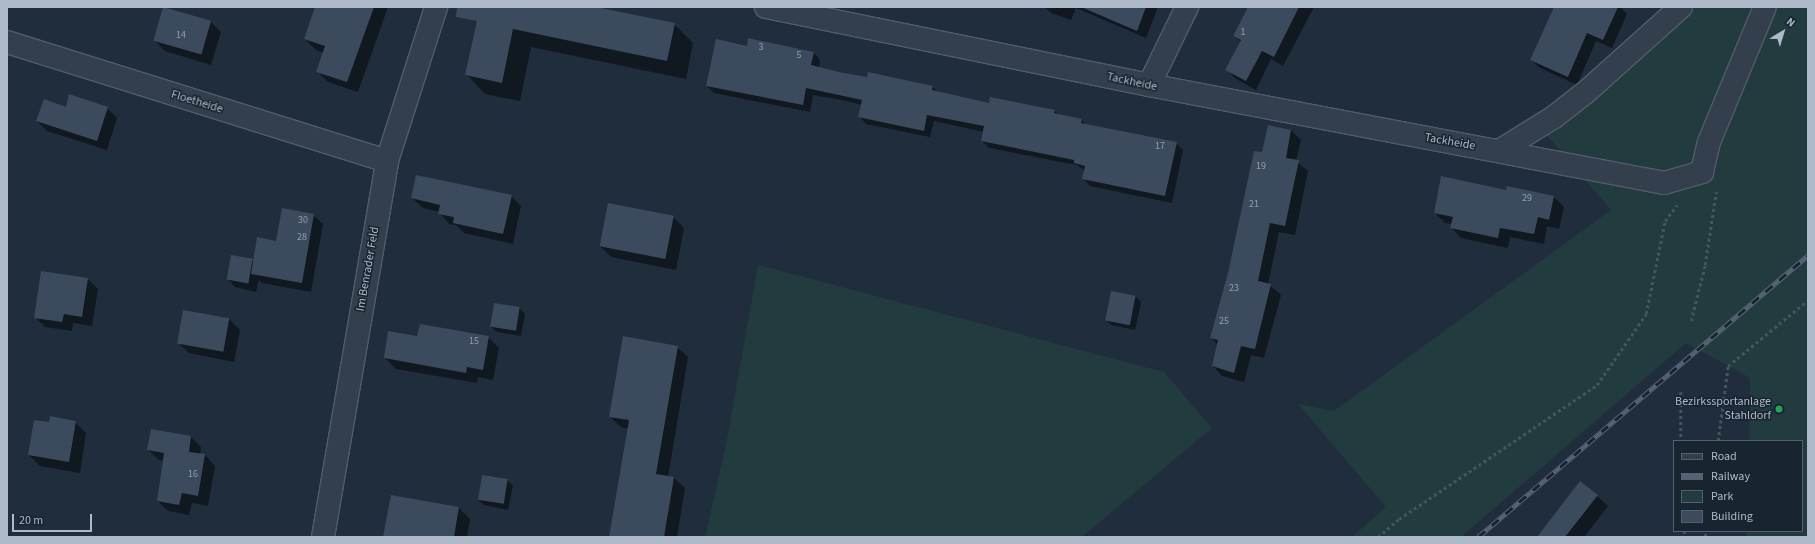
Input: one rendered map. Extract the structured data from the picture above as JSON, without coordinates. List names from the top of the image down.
{
  "streets": {
    "street": ["Tackheide", "Floetheide", "Im Benrader Feld"]
  },
  "crossings": [
    ["Floetheide", "Im Benrader Feld"]
  ],
  "places": ["Bezirkssportanlage Stahldorf"],
  "house_numbers": [
    "1",
    "14",
    "3",
    "5",
    "17",
    "19",
    "29",
    "21",
    "30",
    "28",
    "23",
    "25",
    "15",
    "16"
  ],
  "legend": [
    "Road",
    "Railway",
    "Park",
    "Building"
  ],
  "scale_bar": "20 m",
  "north": "top right"
}
